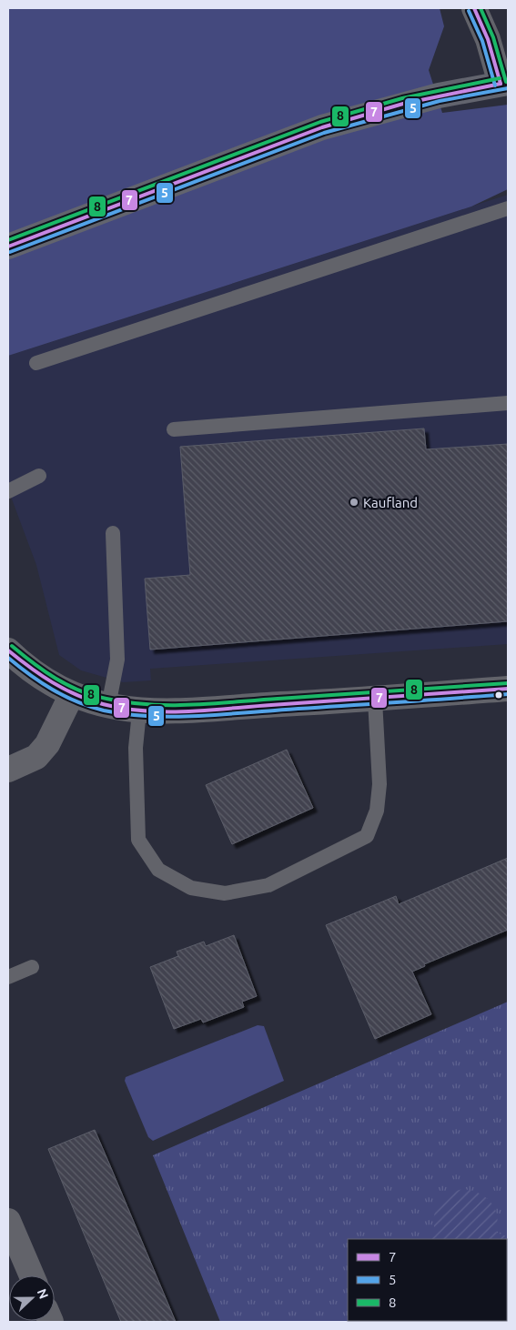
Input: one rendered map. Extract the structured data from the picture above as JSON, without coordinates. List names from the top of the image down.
{
  "places": ["Kaufland"],
  "lines": ["transit line 7", "transit line 8", "transit line 5"],
  "legend": ["7", "5", "8"],
  "north": "right"
}
